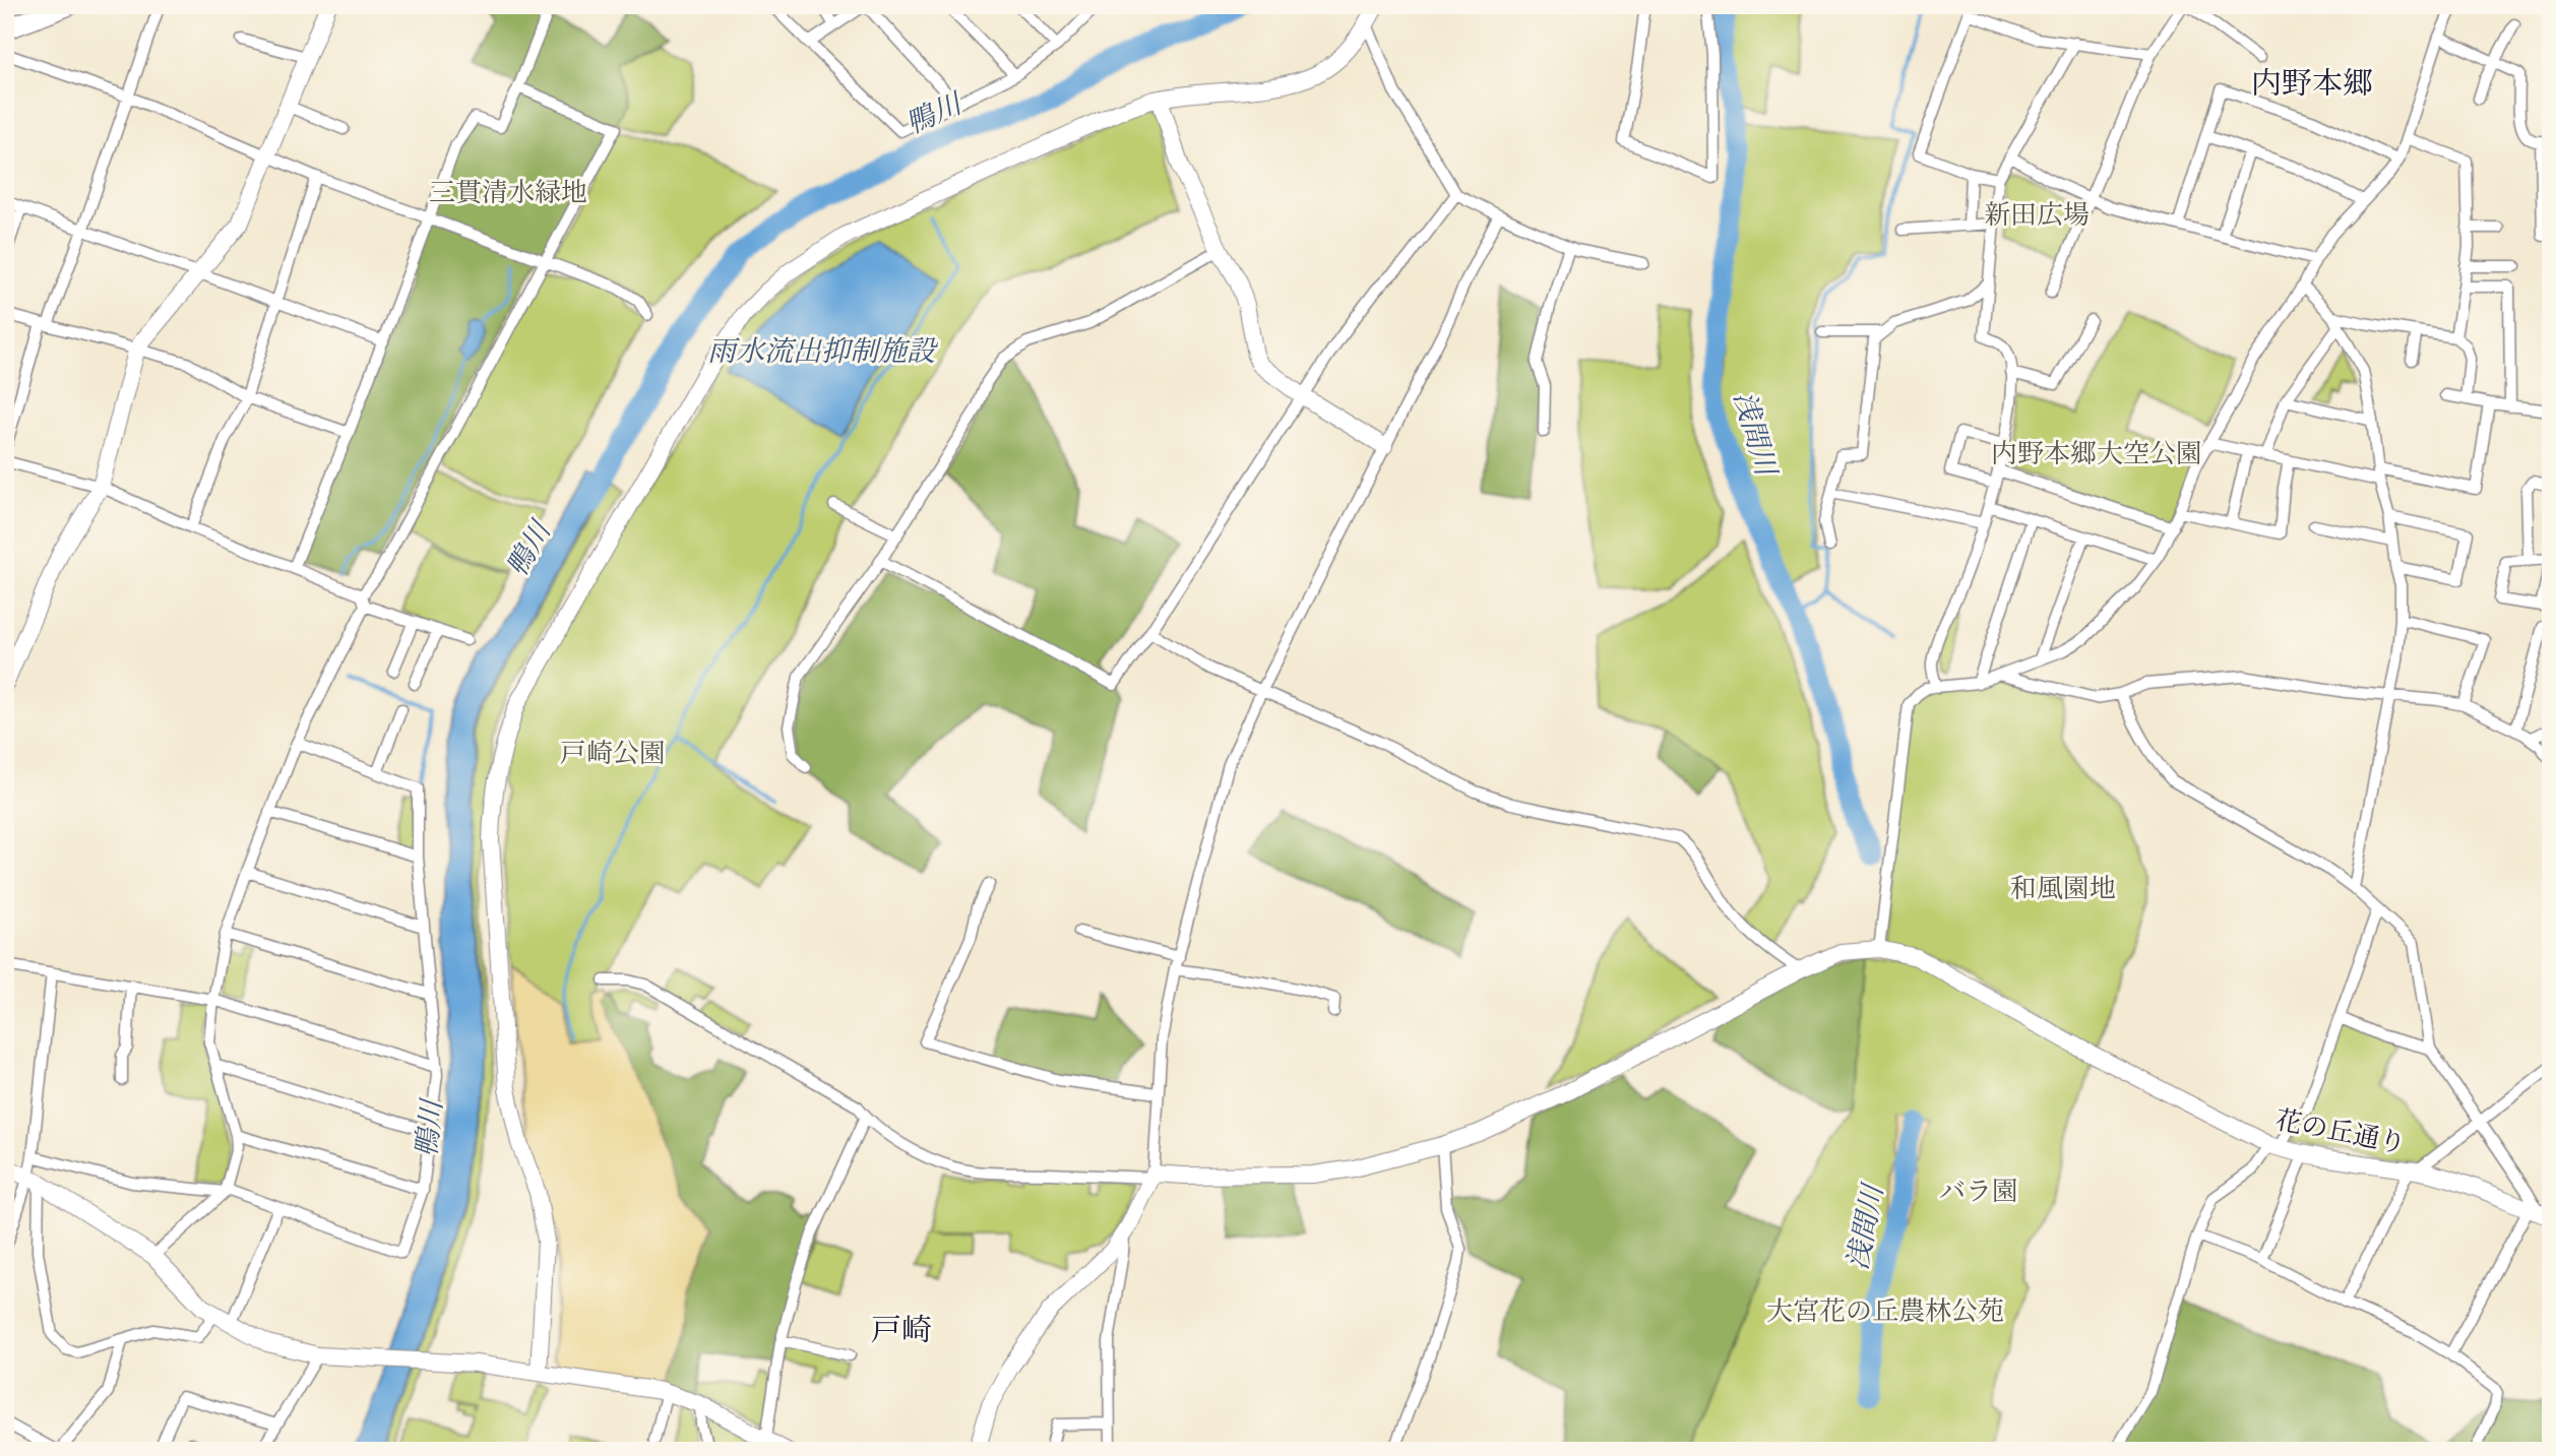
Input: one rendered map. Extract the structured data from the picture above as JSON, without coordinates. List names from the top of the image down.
{
  "streets": {
    "street": ["花の丘通り"]
  },
  "districts": ["内野本郷", "戸崎"],
  "water": ["鴨川", "雨水流出抑制施設", "浅間川"],
  "parks": [
    "三貫清水緑地",
    "新田広場",
    "内野本郷大空公園",
    "戸崎公園",
    "和風園地",
    "バラ園",
    "大宮花の丘農林公苑"
  ]
}
